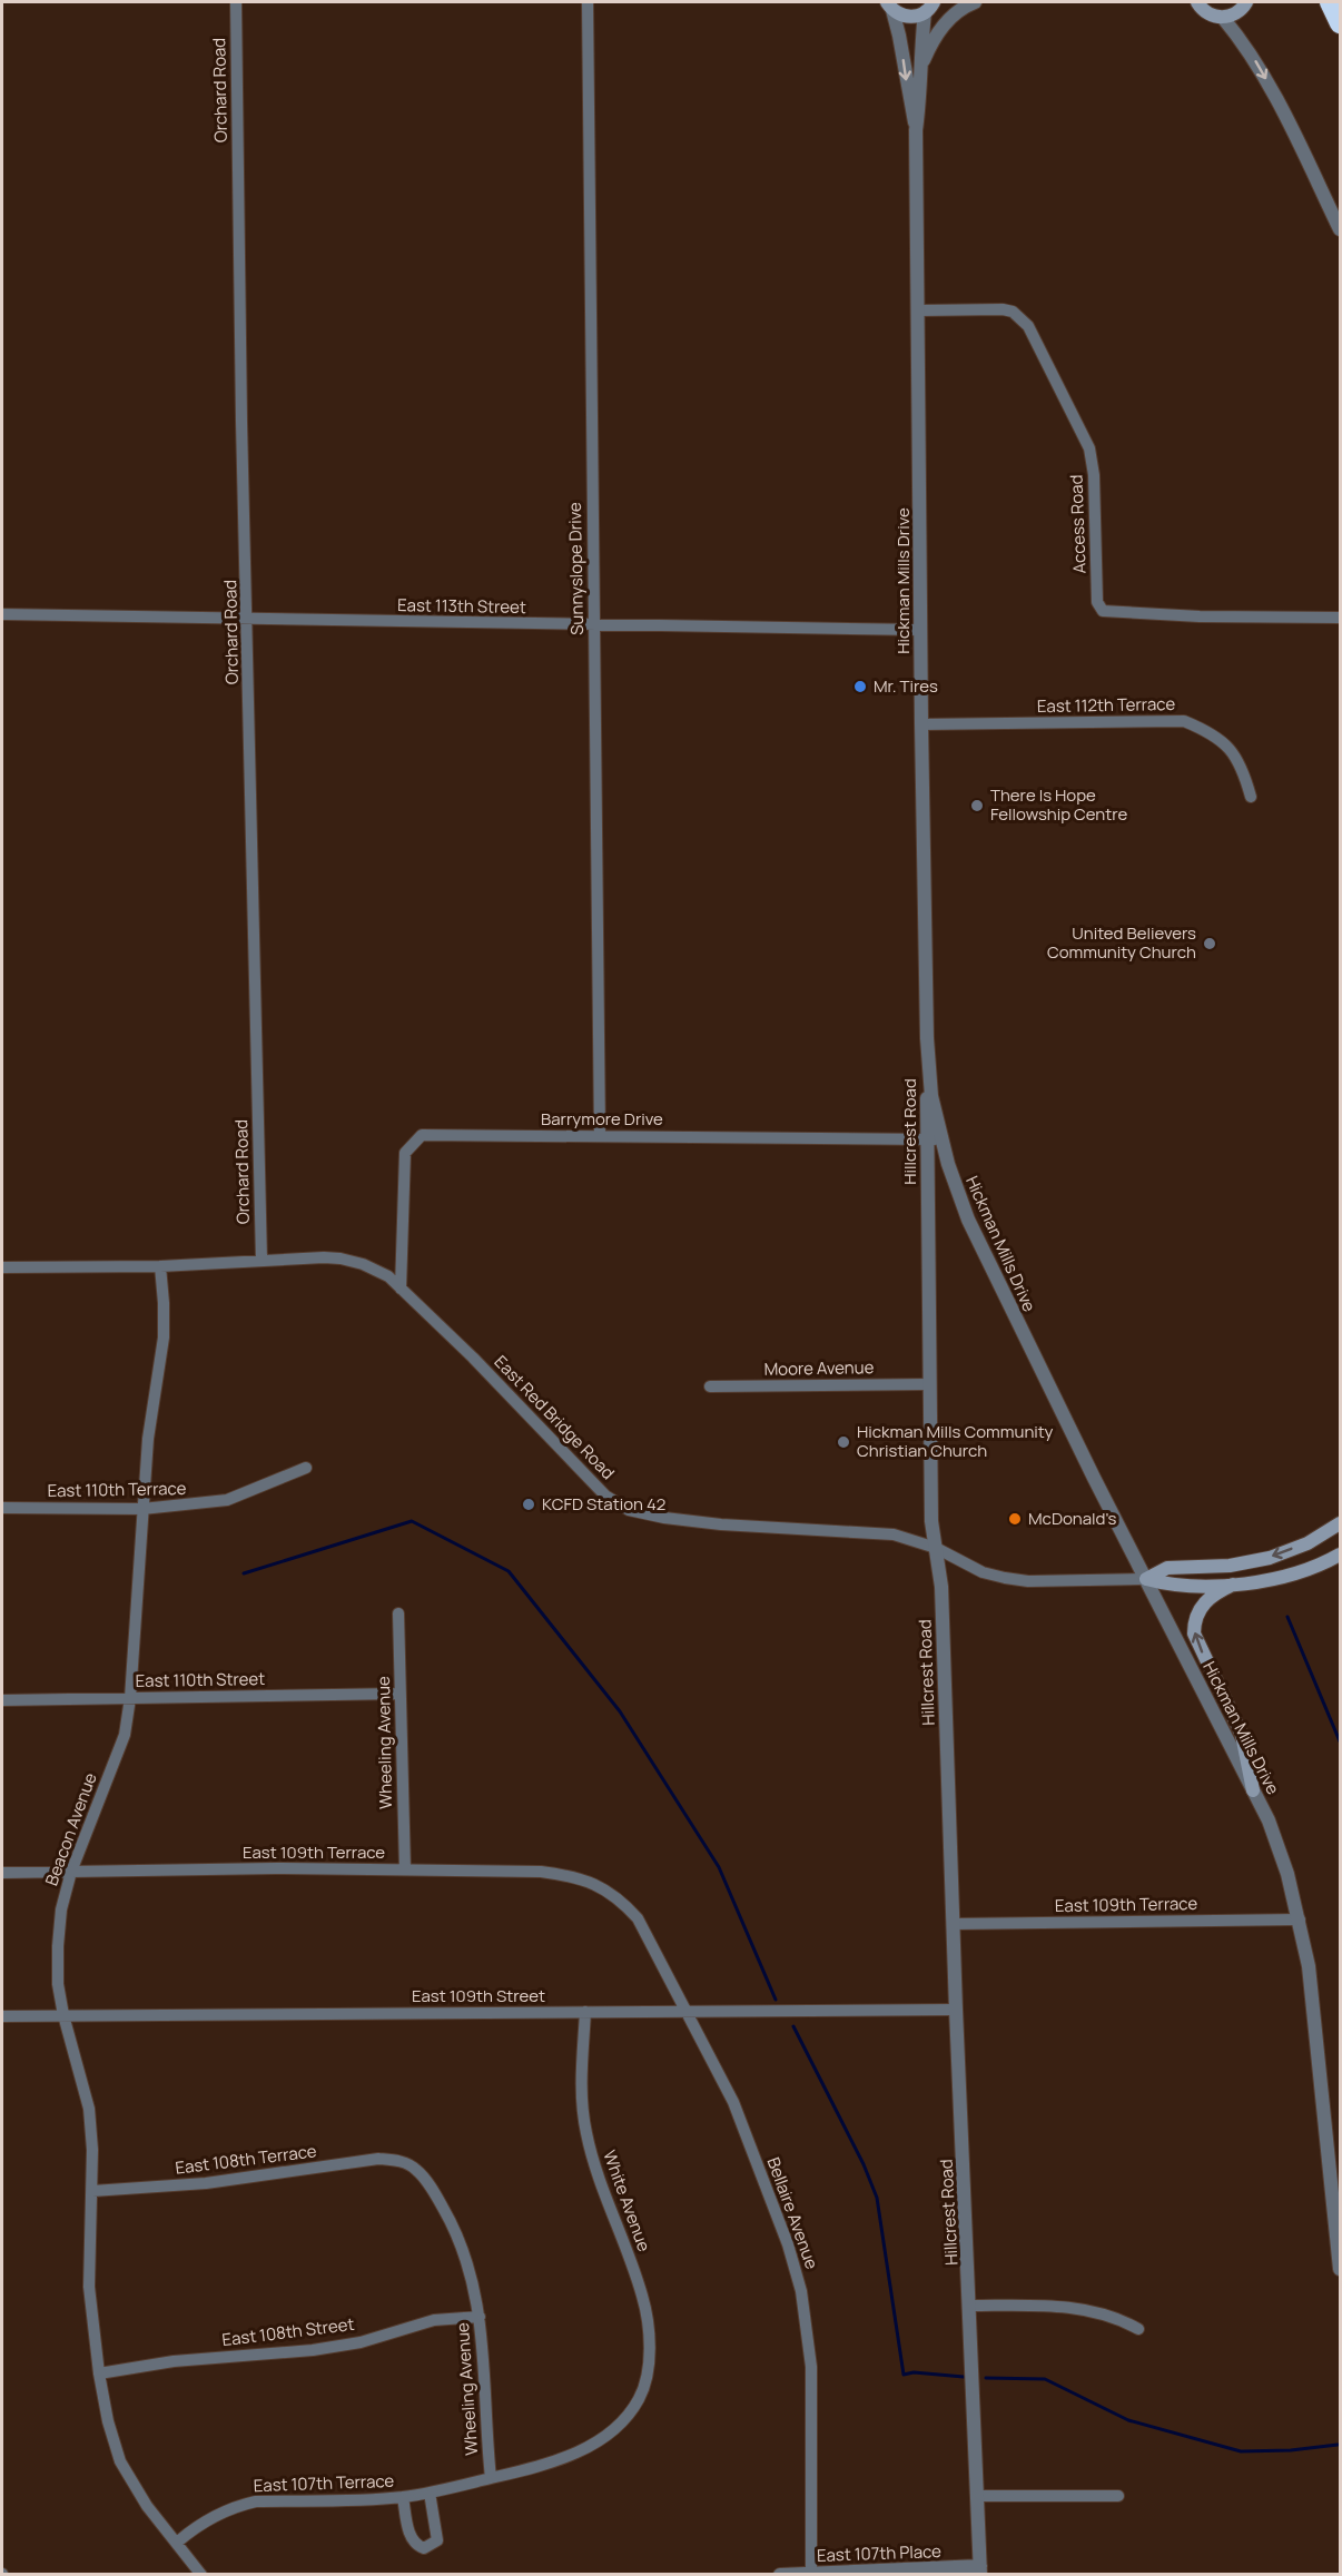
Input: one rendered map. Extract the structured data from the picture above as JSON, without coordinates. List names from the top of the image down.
{
  "streets": {
    "main road": ["East Red Bridge Road"],
    "street": [
      "Orchard Road",
      "Access Road",
      "Sunnyslope Drive",
      "Hickman Mills Drive",
      "East 113th Street",
      "East 112th Terrace",
      "Barrymore Drive",
      "Hillcrest Road",
      "Moore Avenue",
      "East 110th Terrace",
      "East 110th Street",
      "Wheeling Avenue",
      "Beacon Avenue",
      "East 109th Terrace",
      "East 109th Street",
      "East 108th Terrace",
      "White Avenue",
      "Bellaire Avenue",
      "East 108th Street",
      "East 107th Terrace",
      "East 107th Place"
    ]
  },
  "crossings": [
    ["Orchard Road", "East 113th Street"],
    ["Orchard Road", "East Red Bridge Road"],
    ["Access Road", "Hickman Mills Drive"],
    ["Sunnyslope Drive", "East 113th Street"],
    ["Sunnyslope Drive", "Barrymore Drive"],
    ["Hickman Mills Drive", "East 113th Street"],
    ["Hickman Mills Drive", "East 112th Terrace"],
    ["Hickman Mills Drive", "Barrymore Drive"],
    ["Hickman Mills Drive", "Hillcrest Road"],
    ["Hickman Mills Drive", "East Red Bridge Road"],
    ["Hickman Mills Drive", "East 109th Terrace"],
    ["Barrymore Drive", "Hillcrest Road"],
    ["Barrymore Drive", "East Red Bridge Road"],
    ["Hillcrest Road", "Moore Avenue"],
    ["Hillcrest Road", "East Red Bridge Road"],
    ["Hillcrest Road", "East 109th Terrace"],
    ["Hillcrest Road", "East 109th Street"],
    ["Hillcrest Road", "East 107th Place"],
    ["East Red Bridge Road", "Beacon Avenue"],
    ["East 110th Terrace", "Beacon Avenue"],
    ["East 110th Street", "Wheeling Avenue"],
    ["East 110th Street", "Beacon Avenue"],
    ["Wheeling Avenue", "East 109th Terrace"],
    ["Wheeling Avenue", "East 108th Terrace"],
    ["Wheeling Avenue", "White Avenue"],
    ["Wheeling Avenue", "East 108th Street"],
    ["Beacon Avenue", "East 109th Terrace"],
    ["Beacon Avenue", "East 109th Street"],
    ["Beacon Avenue", "East 108th Terrace"],
    ["Beacon Avenue", "East 108th Street"],
    ["Beacon Avenue", "East 107th Terrace"],
    ["East 109th Terrace", "Bellaire Avenue"],
    ["East 109th Street", "White Avenue"],
    ["East 109th Street", "Bellaire Avenue"],
    ["Bellaire Avenue", "East 107th Place"]
  ],
  "places": [
    "Mr. Tires",
    "There Is Hope Fellowship Centre",
    "United Believers Community Church",
    "Hickman Mills Community Christian Church",
    "KCFD Station 42",
    "McDonald's"
  ]
}
